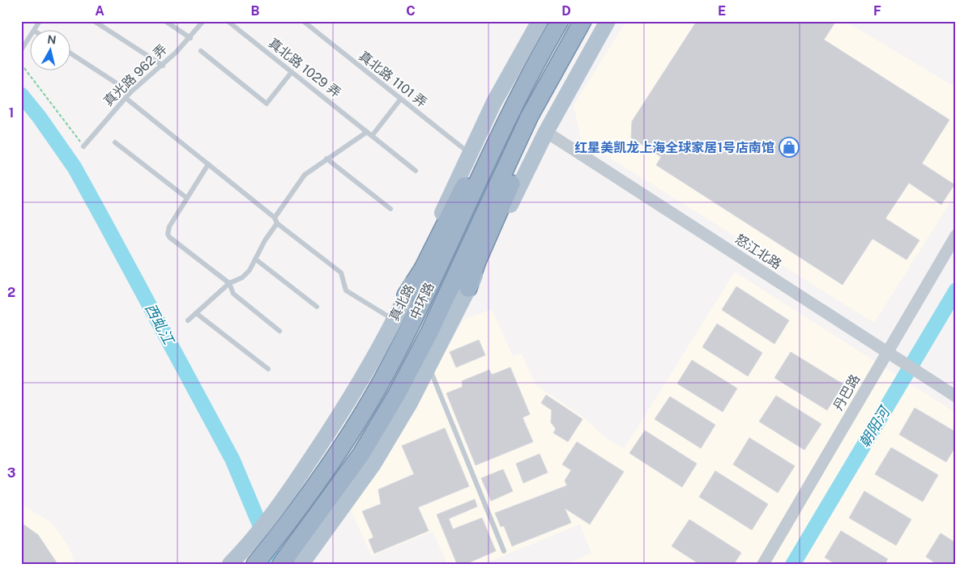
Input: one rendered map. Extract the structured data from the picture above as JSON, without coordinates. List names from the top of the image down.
{
  "streets": {
    "highway": ["中环路"],
    "main road": ["真北路"],
    "street": ["怒江北路", "丹巴路"],
    "lane": ["真北路 1029 弄", "真光路 962 弄", "真北路 1101 弄"]
  },
  "crossings": [
    ["真北路 1101 弄", "真北路"],
    ["怒江北路", "丹巴路"]
  ],
  "water": ["西虬江", "朝阳河"],
  "places": {
    "shop": ["红星美凯龙上海全球家居1号店南馆"]
  },
  "north": "top",
  "grid": {
    "columns": [
      "A",
      "B",
      "C",
      "D",
      "E",
      "F"
    ],
    "rows": ["1", "2", "3"]
  }
}
